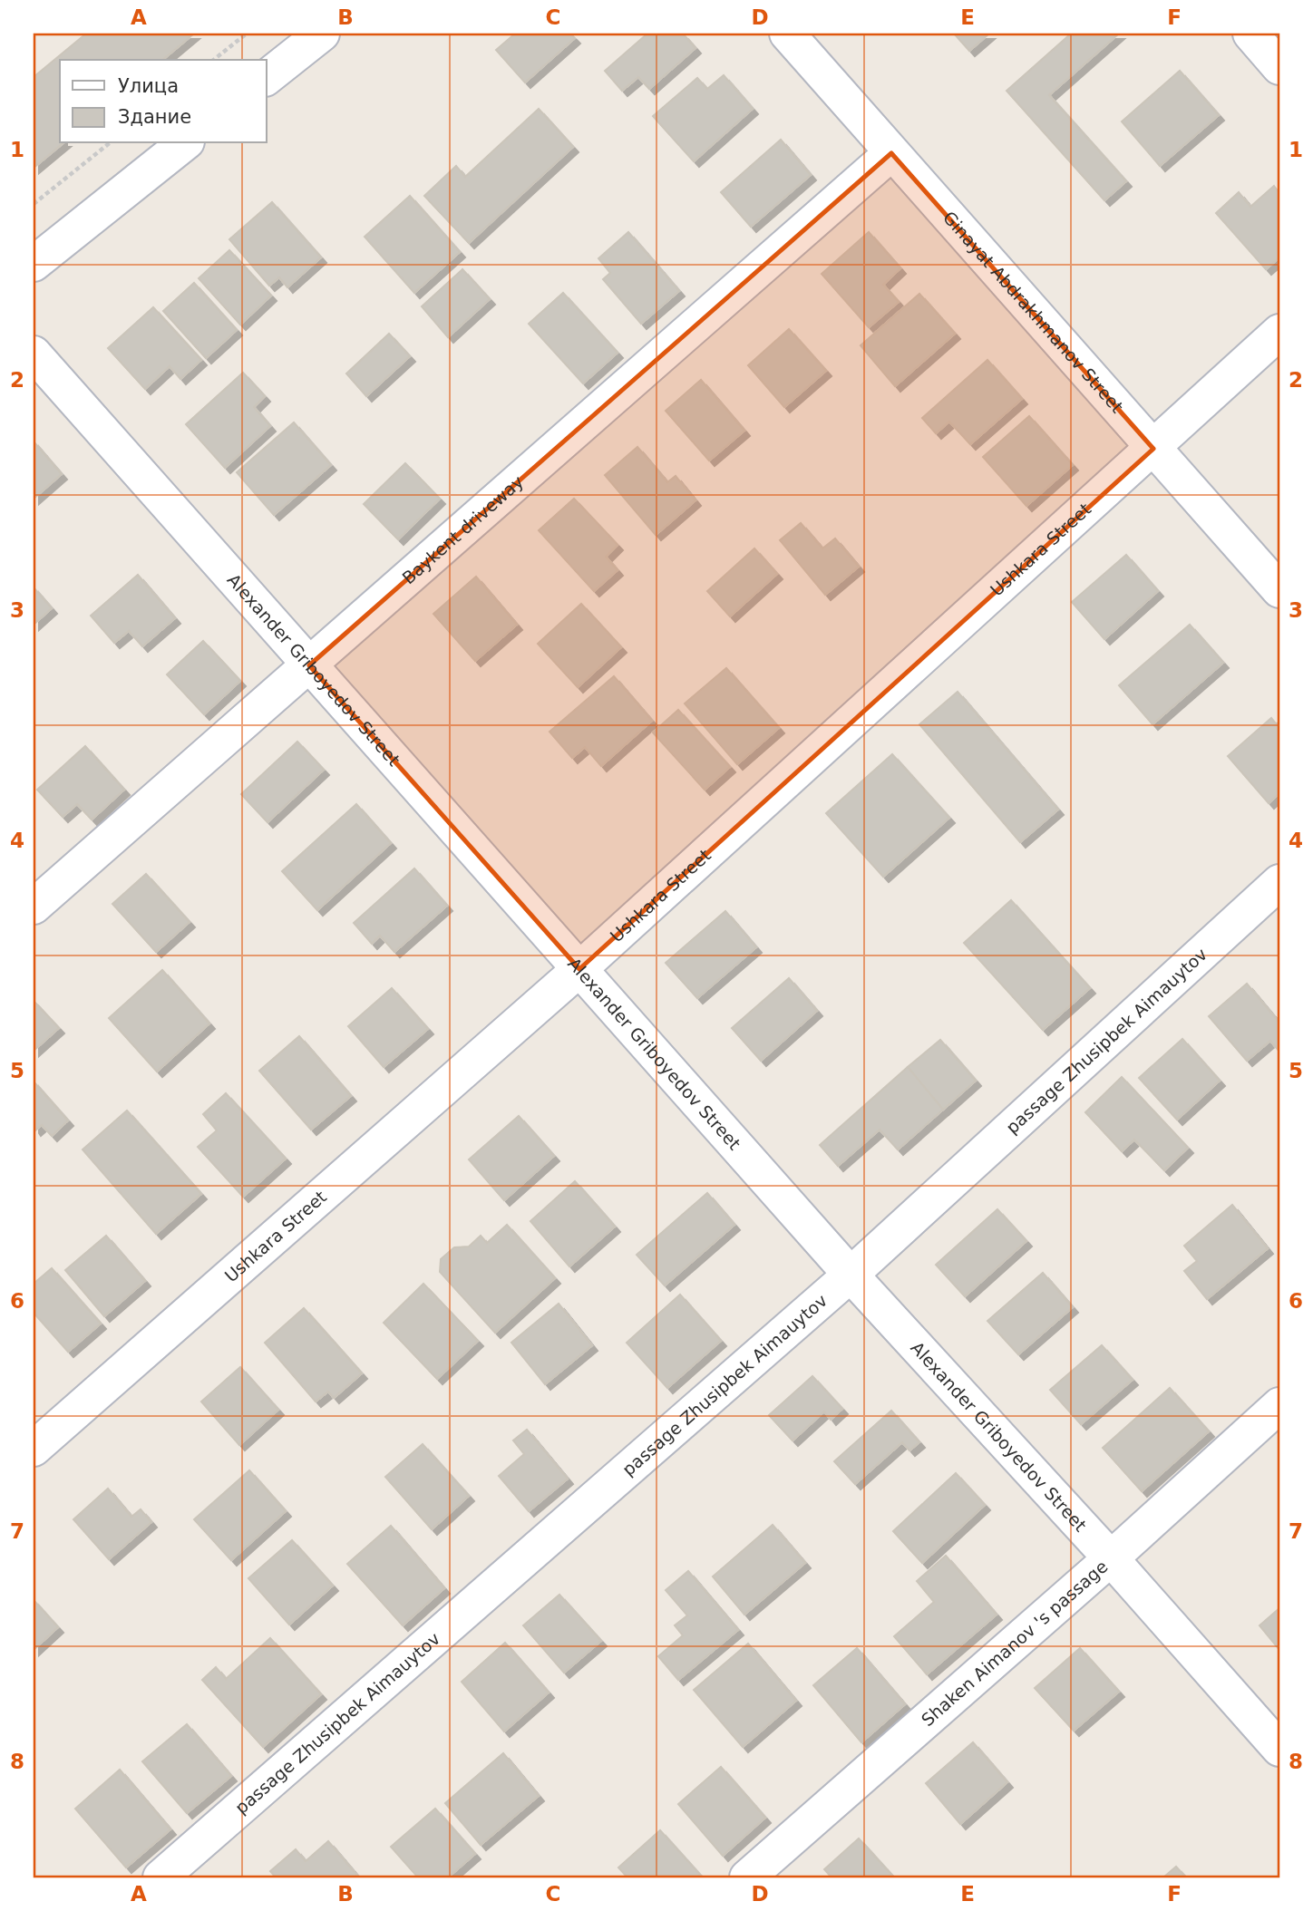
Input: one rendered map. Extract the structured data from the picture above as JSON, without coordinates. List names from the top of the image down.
{
  "streets": {
    "street": [
      "Ginayat Abdrakhmanov Street",
      "Baykent driveway",
      "Ushkara Street",
      "Alexander Griboyedov Street",
      "passage Zhusipbek Aimauytov",
      "Shaken Aimanov 's passage"
    ]
  },
  "crossings": [
    ["Ginayat Abdrakhmanov Street", "Baykent driveway"],
    ["Ginayat Abdrakhmanov Street", "Ushkara Street"],
    ["Baykent driveway", "Alexander Griboyedov Street"],
    ["Ushkara Street", "Alexander Griboyedov Street"],
    ["Alexander Griboyedov Street", "passage Zhusipbek Aimauytov"],
    ["Alexander Griboyedov Street", "Shaken Aimanov 's passage"]
  ],
  "legend": ["Улица", "Здание"],
  "grid": {
    "columns": [
      "A",
      "B",
      "C",
      "D",
      "E",
      "F"
    ],
    "rows": [
      "1",
      "2",
      "3",
      "4",
      "5",
      "6",
      "7",
      "8"
    ]
  }
}
